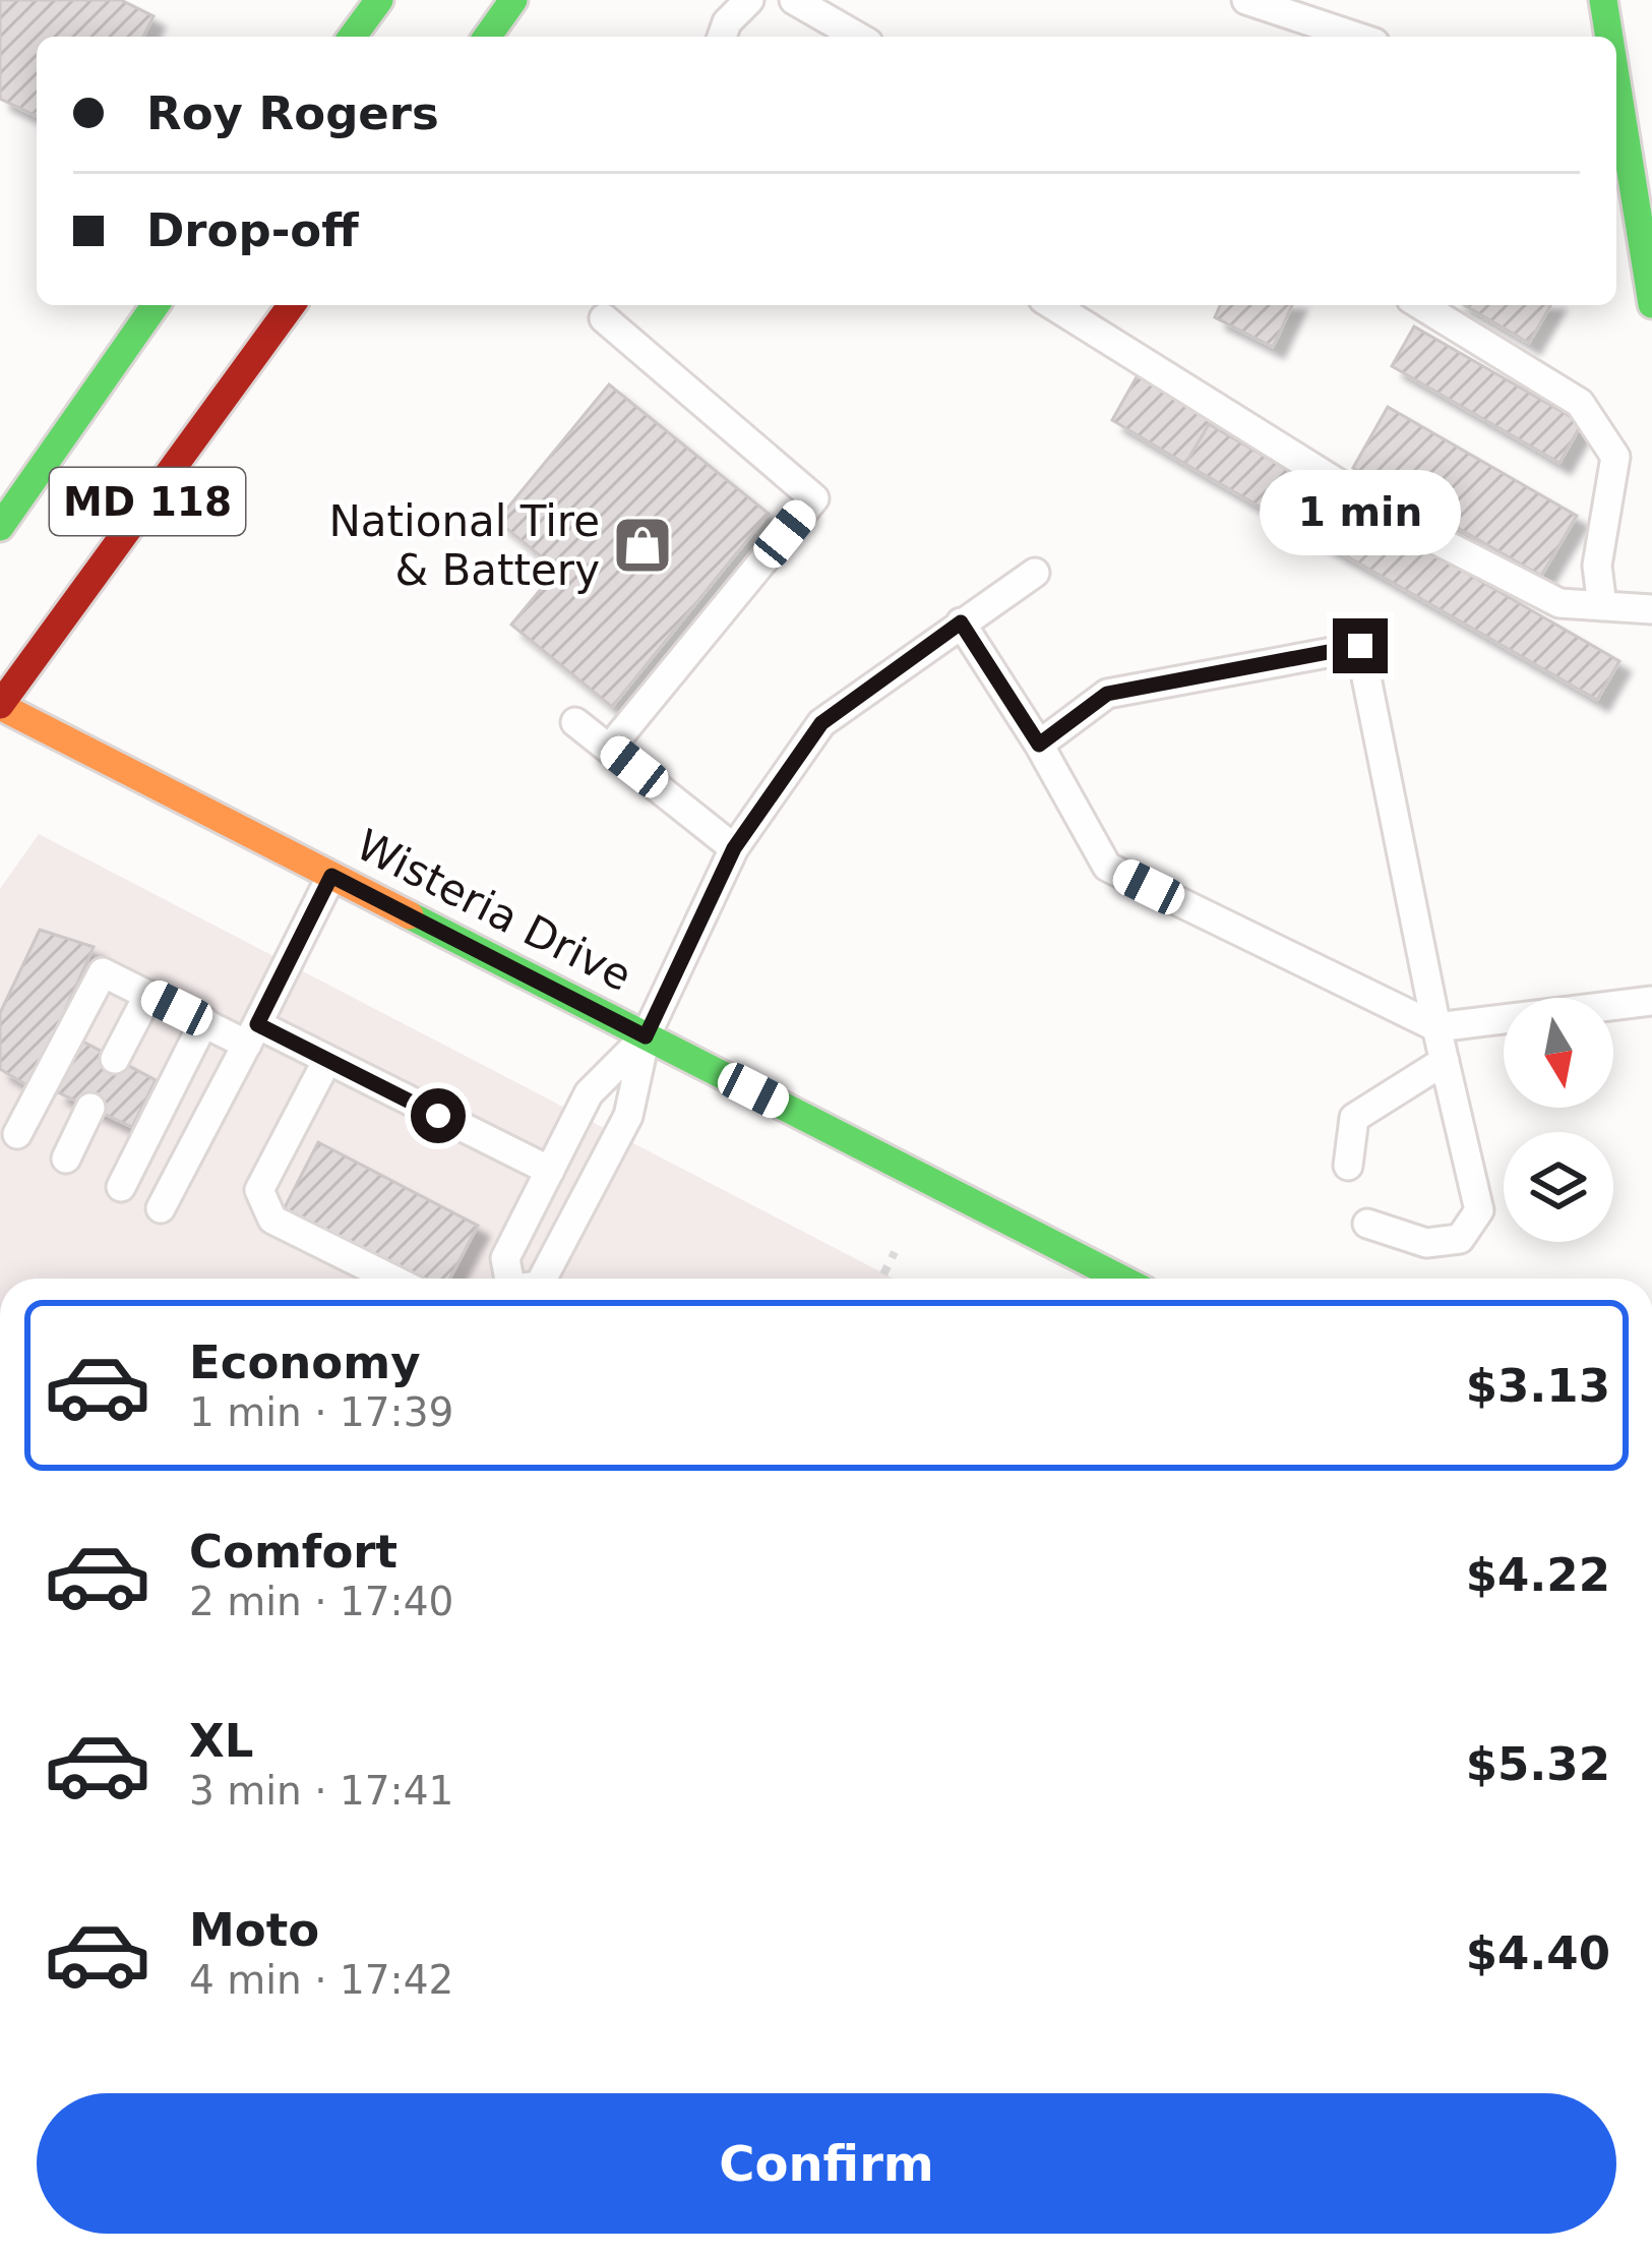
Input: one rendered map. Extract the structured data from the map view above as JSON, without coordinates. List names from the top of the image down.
{
  "streets": {
    "street": ["MD 118", "Wisteria Drive"]
  },
  "crossings": [
    ["MD 118", "Wisteria Drive"]
  ],
  "places": {
    "shop": ["National Tire & Battery"]
  },
  "north": "bottom",
  "page": {
    "banner": ["Roy Rogers", "Drop-off"],
    "bubble": "1 min",
    "list": [
      {
        "name": "Economy",
        "note": "1 min · 17:39",
        "value": "$3.13"
      },
      {
        "name": "Comfort",
        "note": "2 min · 17:40",
        "value": "$4.22"
      },
      {
        "name": "XL",
        "note": "3 min · 17:41",
        "value": "$5.32"
      },
      {
        "name": "Moto",
        "note": "4 min · 17:42",
        "value": "$4.40"
      }
    ],
    "buttons": "Confirm"
  }
}
